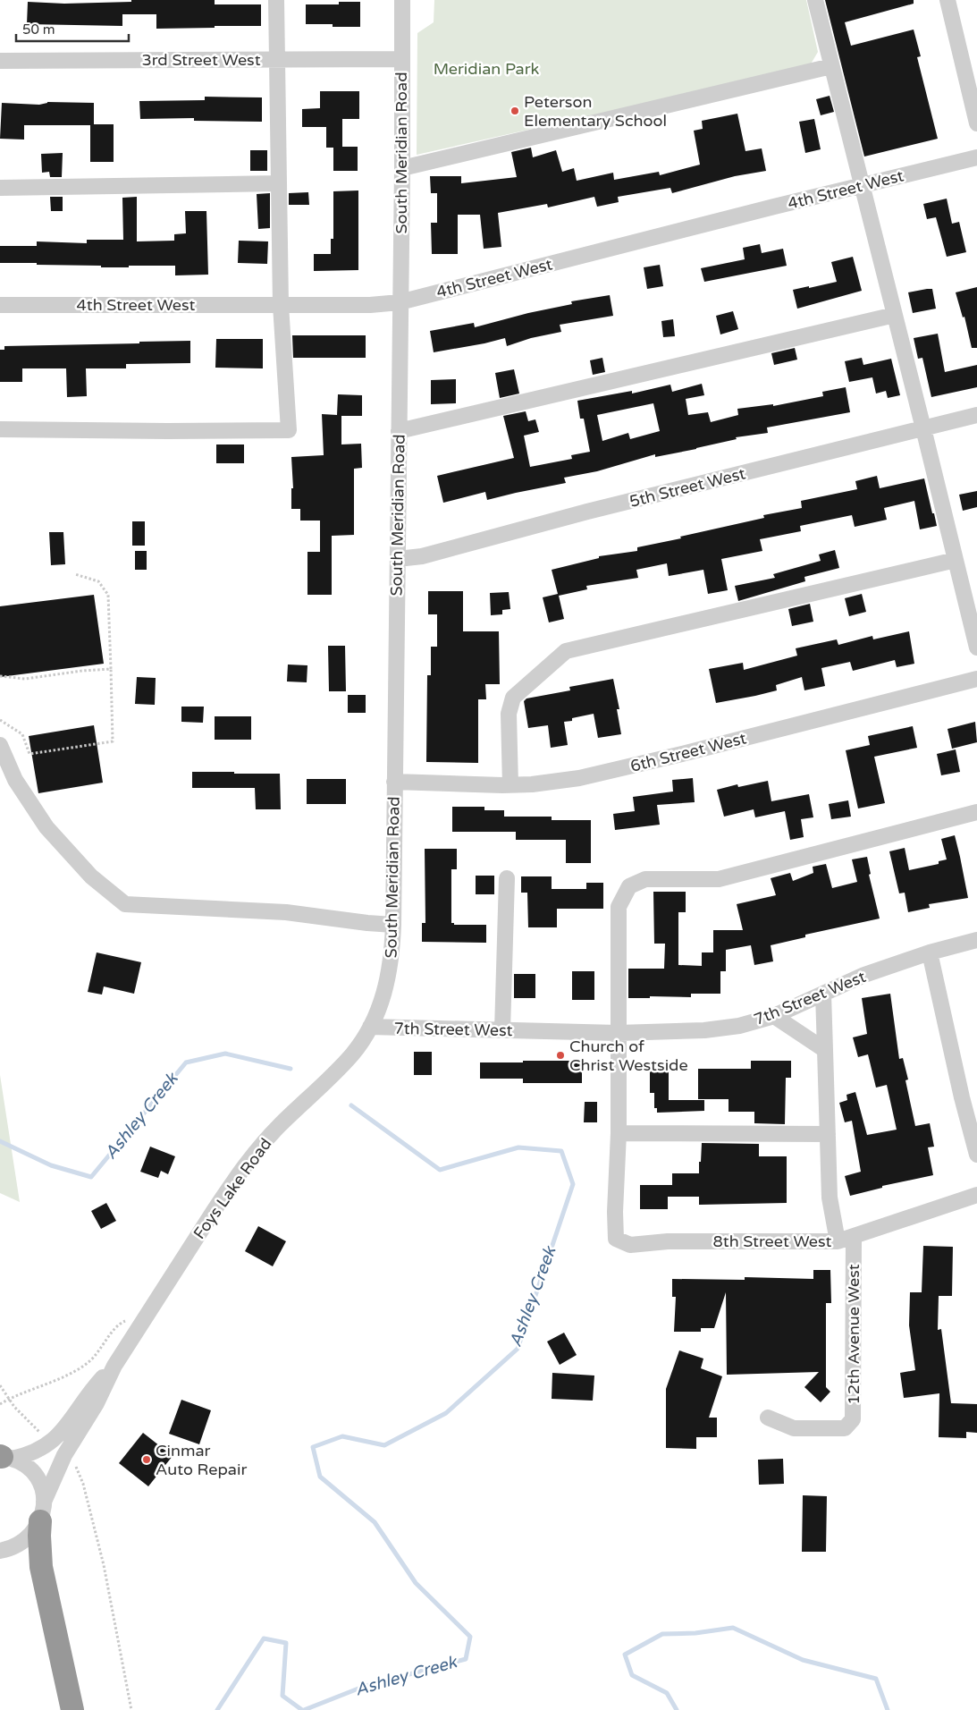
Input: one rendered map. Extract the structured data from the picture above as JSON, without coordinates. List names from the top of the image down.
{
  "streets": {
    "street": [
      "3rd Street West",
      "South Meridian Road",
      "4th Street West",
      "5th Street West",
      "6th Street West",
      "7th Street West",
      "Foys Lake Road",
      "8th Street West",
      "12th Avenue West"
    ]
  },
  "crossings": [
    ["3rd Street West", "South Meridian Road"],
    ["South Meridian Road", "4th Street West"],
    ["South Meridian Road", "5th Street West"],
    ["South Meridian Road", "6th Street West"],
    ["South Meridian Road", "7th Street West"],
    ["South Meridian Road", "Foys Lake Road"],
    ["7th Street West", "Foys Lake Road"],
    ["7th Street West", "12th Avenue West"],
    ["8th Street West", "12th Avenue West"]
  ],
  "water": ["Ashley Creek"],
  "parks": ["Meridian Park"],
  "places": ["Peterson Elementary School", "Church of Christ Westside", "Cinmar Auto Repair"],
  "scale_bar": "50 m"
}
